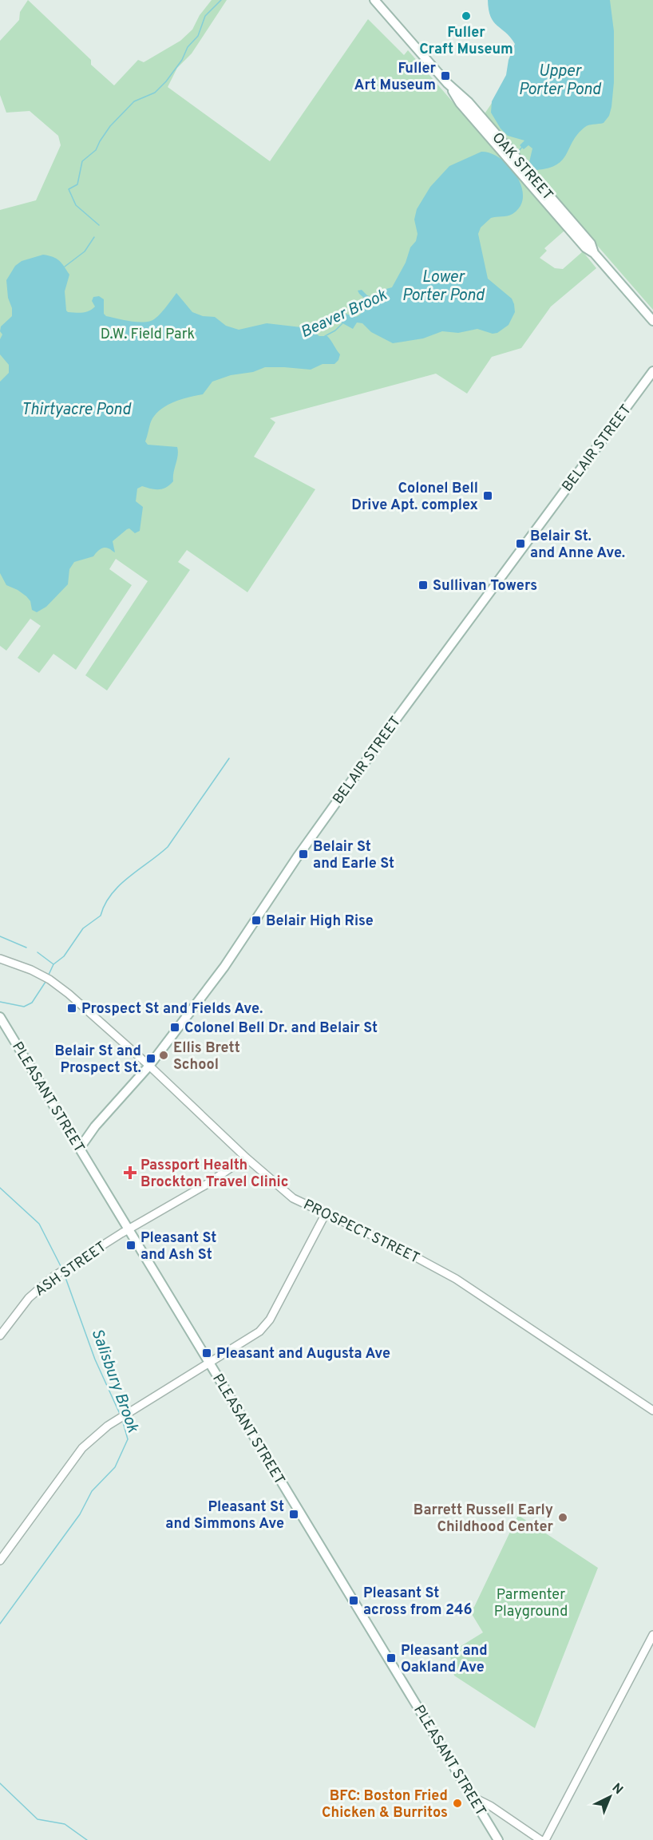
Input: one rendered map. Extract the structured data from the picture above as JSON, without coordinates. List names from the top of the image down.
{
  "streets": {
    "main road": ["OAK STREET", "BELAIR STREET", "PLEASANT STREET"],
    "street": ["PROSPECT STREET", "ASH STREET"]
  },
  "crossings": [
    ["BELAIR STREET", "PLEASANT STREET"],
    ["BELAIR STREET", "PROSPECT STREET"],
    ["PLEASANT STREET", "ASH STREET"],
    ["PROSPECT STREET", "ASH STREET"]
  ],
  "water": [
    "Upper Porter Pond",
    "Lower Porter Pond",
    "Beaver Brook",
    "Thirtyacre Pond",
    "Salisbury Brook"
  ],
  "parks": ["D.W. Field Park", "Parmenter Playground"],
  "places": {
    "other": [
      "Fuller Craft Museum",
      "Ellis Brett School",
      "Barrett Russell Early Childhood Center",
      "BFC: Boston Fried Chicken & Burritos"
    ],
    "transit": [
      "Fuller Art Museum",
      "Colonel Bell Drive Apt. complex",
      "Belair St. and Anne Ave.",
      "Sullivan Towers",
      "Belair St and Earle St",
      "Belair High Rise",
      "Prospect St and Fields Ave.",
      "Colonel Bell Dr. and Belair St",
      "Belair St and Prospect St.",
      "Pleasant St and Ash St",
      "Pleasant and Augusta Ave",
      "Pleasant St and Simmons Ave",
      "Pleasant St across from 246",
      "Pleasant and Oakland Ave"
    ],
    "health": ["Passport Health Brockton Travel Clinic"]
  },
  "north": "top right"
}
